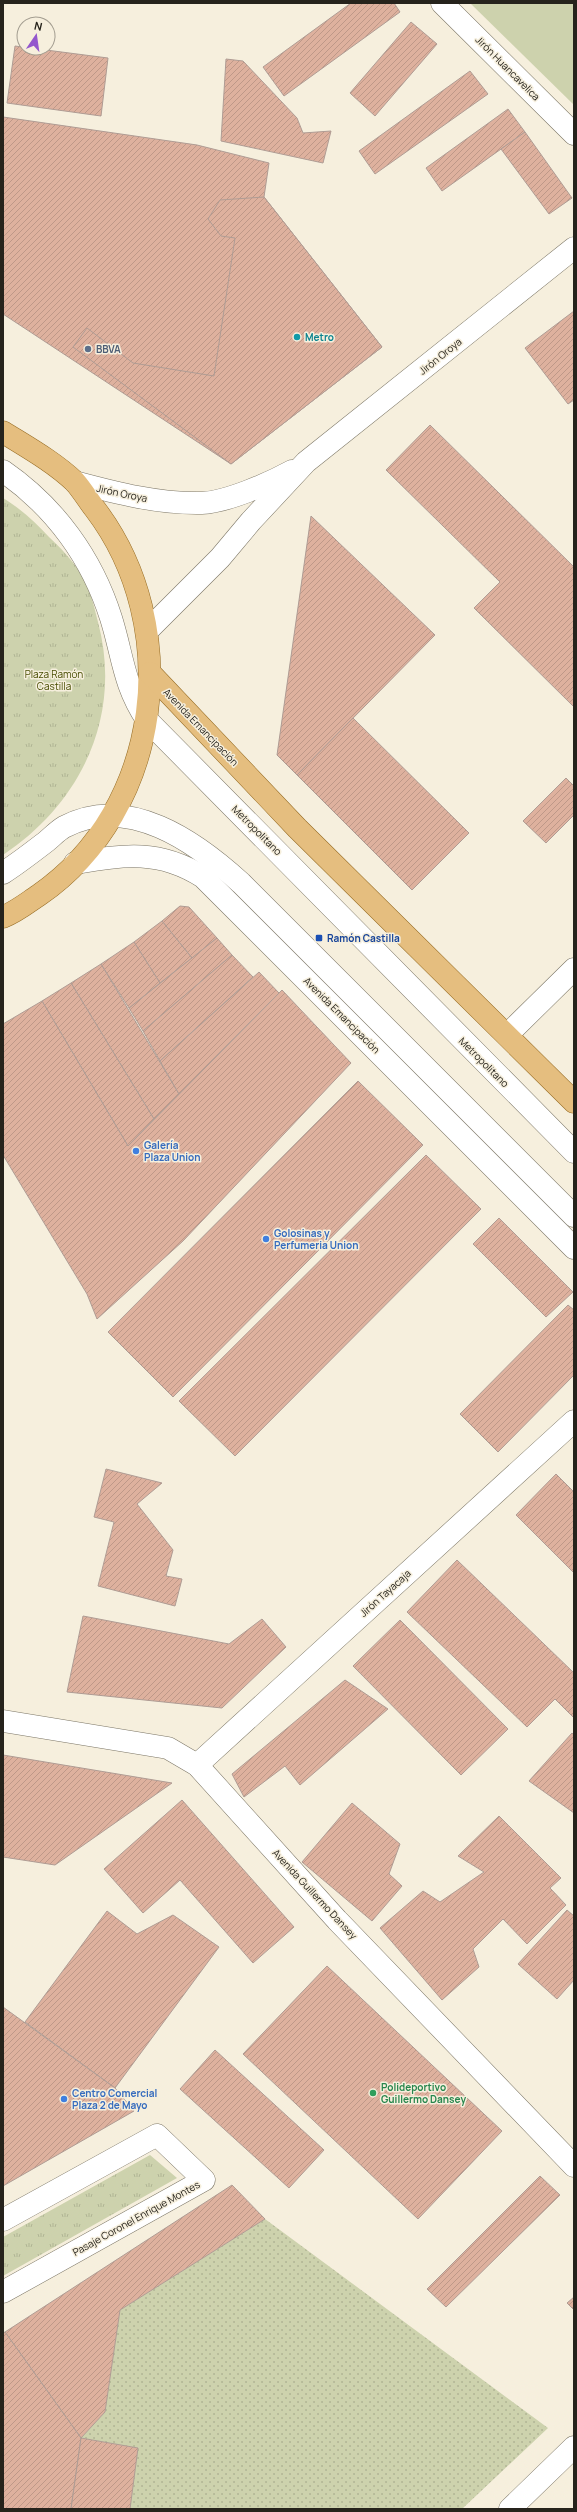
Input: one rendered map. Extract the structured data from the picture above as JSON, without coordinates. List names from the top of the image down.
{
  "streets": {
    "main road": ["Avenida Emancipación"],
    "street": [
      "Jirón Huancavelica",
      "Jirón Oroya",
      "Metropolitano",
      "Jirón Tayacaja",
      "Avenida Guillermo Dansey",
      "Pasaje Coronel Enrique Montes"
    ]
  },
  "crossings": [
    ["Jirón Tayacaja", "Avenida Guillermo Dansey"]
  ],
  "parks": ["Plaza Ramón Castilla"],
  "places": {
    "other": [
      "Metro",
      "BBVA",
      "Galería Plaza Union",
      "Golosinas y Perfumeria Union",
      "Polideportivo Guillermo Dansey",
      "Centro Comercial Plaza 2 de Mayo"
    ],
    "transit": ["Ramón Castilla"]
  },
  "north": "top"
}
